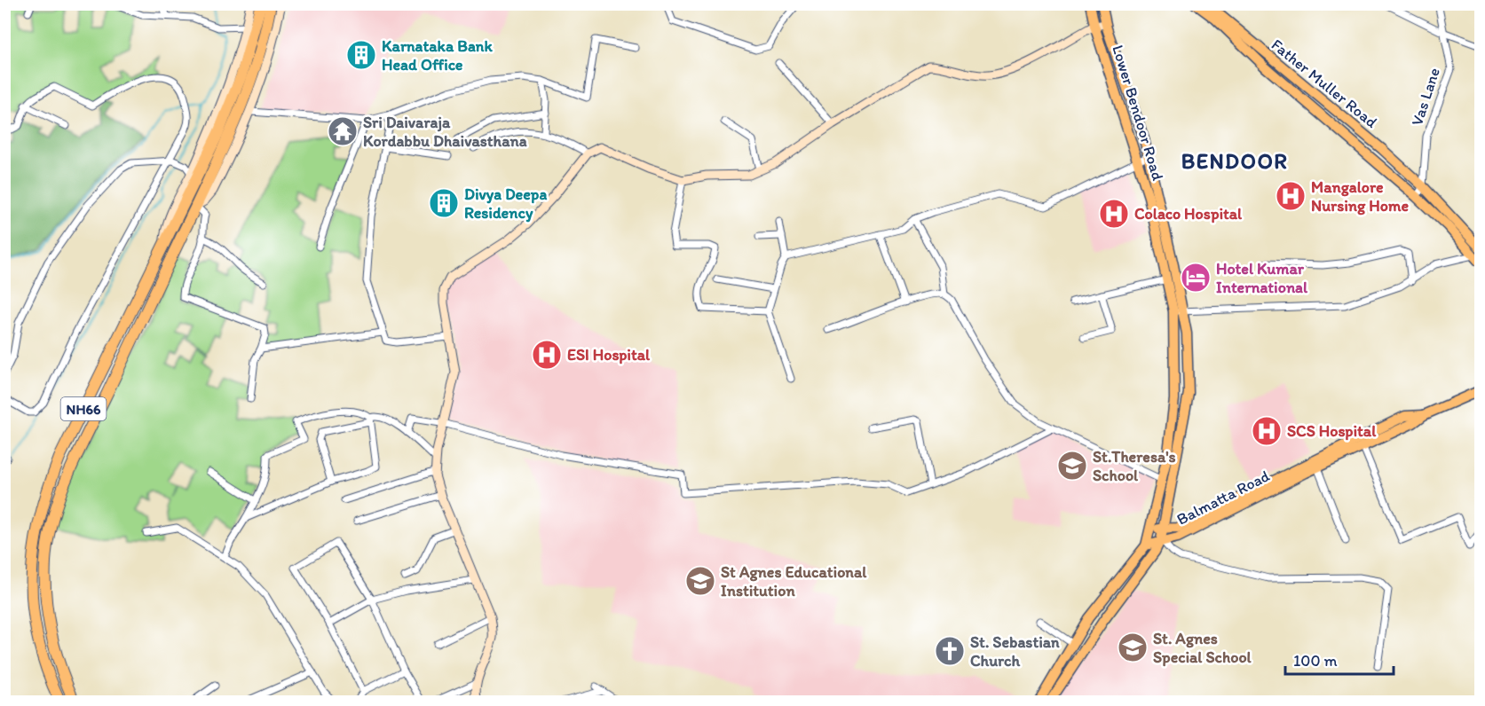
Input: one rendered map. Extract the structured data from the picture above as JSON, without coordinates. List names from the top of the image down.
{
  "streets": {
    "highway": ["NH66"],
    "main road": ["Father Muller Road", "Lower Bendoor Road", "Balmatta Road"],
    "street": ["Vas Lane"]
  },
  "crossings": [
    ["Father Muller Road", "Vas Lane"],
    ["Lower Bendoor Road", "Balmatta Road"]
  ],
  "districts": ["BENDOOR"],
  "places": {
    "building": ["Karnataka Bank Head Office", "Divya Deepa Residency"],
    "temple": ["Sri Daivaraja Kordabbu Dhaivasthana"],
    "hospital": [
      "Mangalore Nursing Home",
      "Colaco Hospital",
      "ESI Hospital",
      "SCS Hospital"
    ],
    "hotel": ["Hotel Kumar International"],
    "school or university": ["St.Theresa's School", "St Agnes Educational Institution", "St. Agnes Special School"],
    "church": ["St. Sebastian Church"]
  },
  "scale_bar": "100 m"
}
